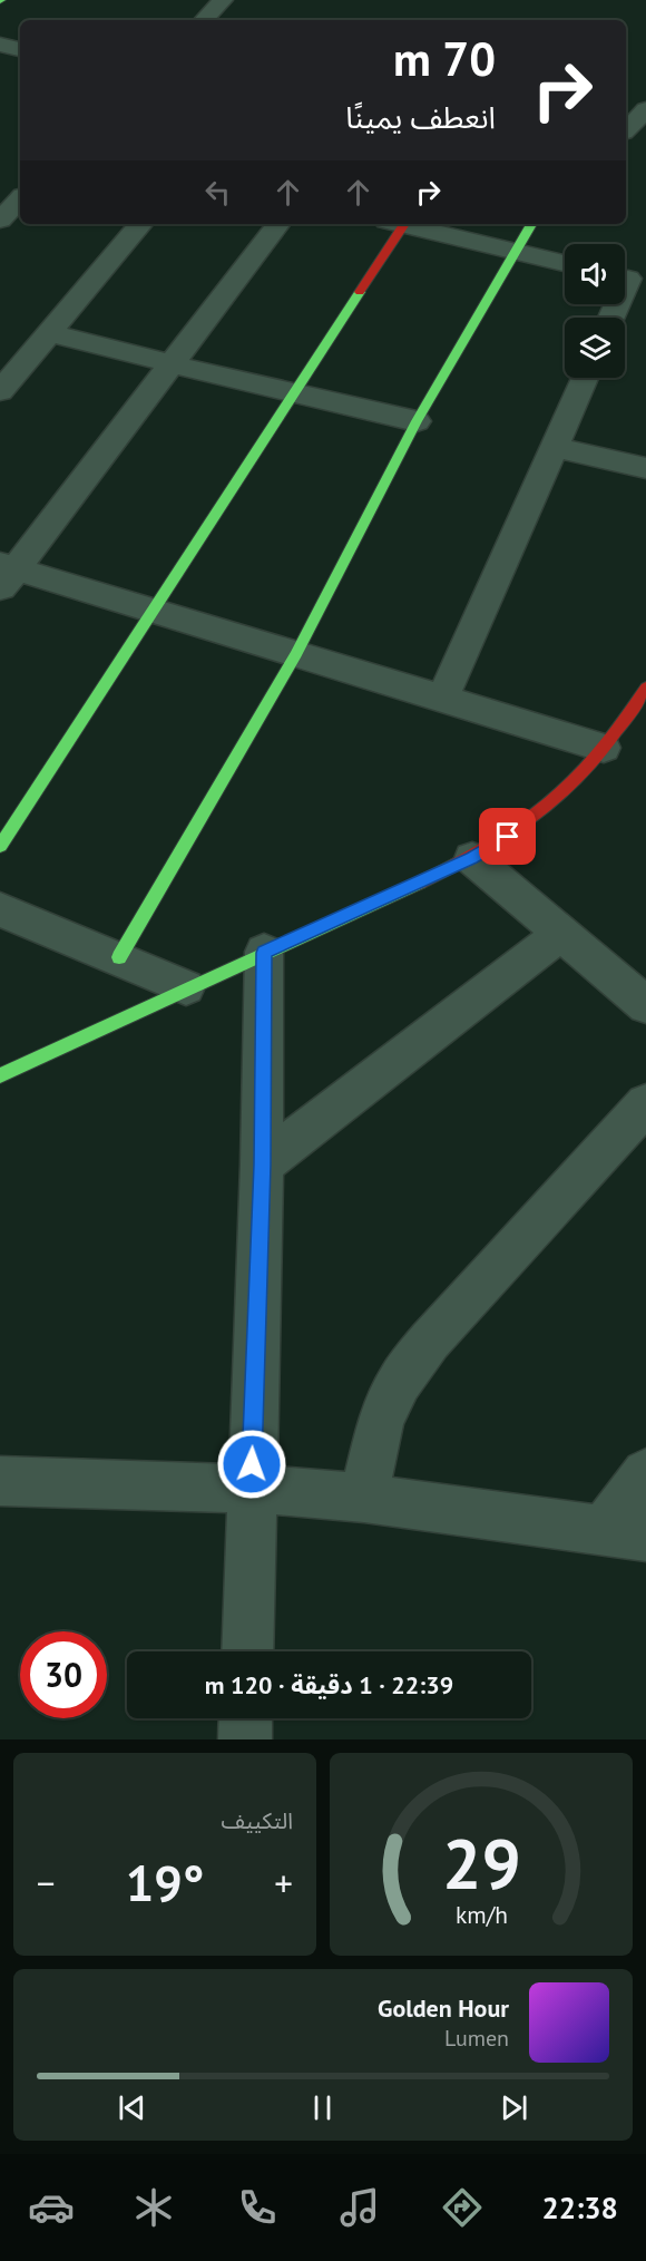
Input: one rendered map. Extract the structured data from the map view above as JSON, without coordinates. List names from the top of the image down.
{
  "page": {
    "turn": ["70 m", "انعطف يمينًا"],
    "limit": "30",
    "trip": "22:39 · 1 دقيقة · 120 m",
    "tile": "التكييف",
    "heat": ["−", "19°", "+"],
    "song": ["Golden Hour", "Lumen"],
    "tabs": "22:38",
    "gauge": ["29", "km/h"]
  }
}
